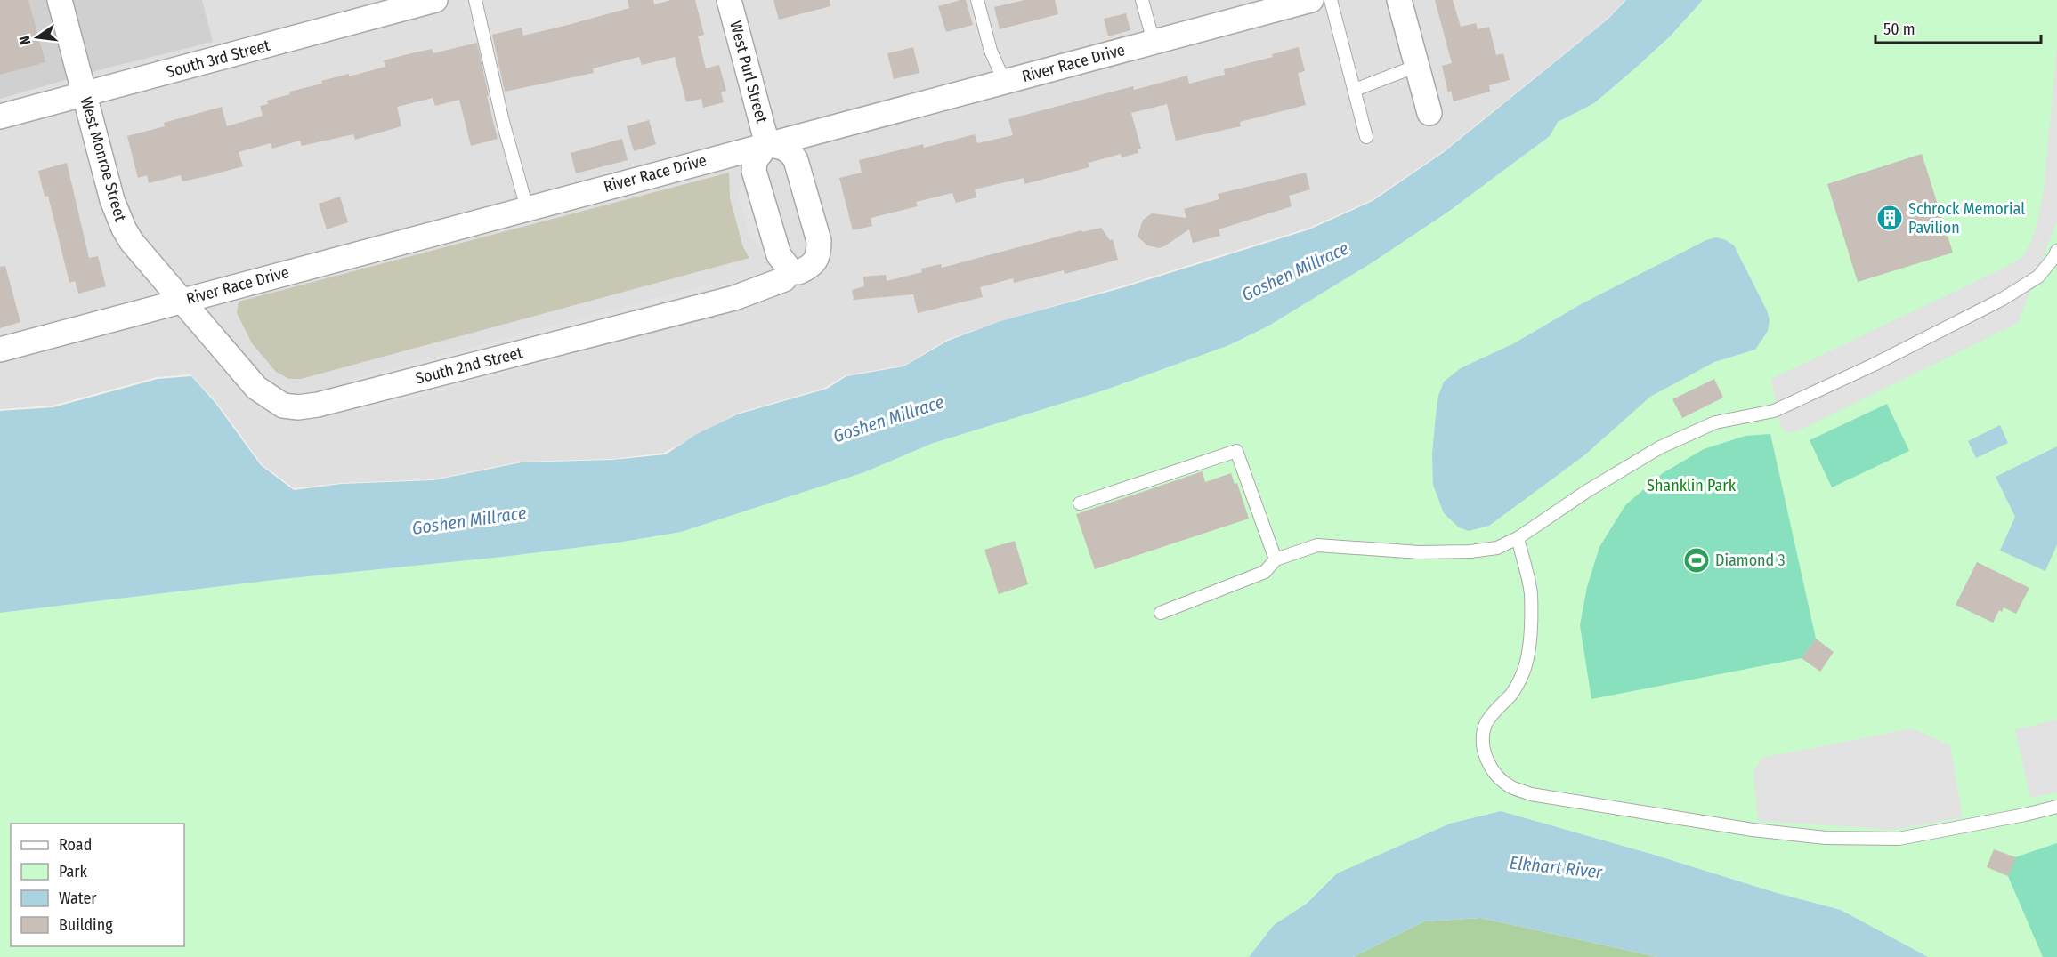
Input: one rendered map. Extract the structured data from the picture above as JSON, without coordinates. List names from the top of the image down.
{
  "streets": {
    "street": [
      "South 3rd Street",
      "River Race Drive",
      "West Purl Street",
      "West Monroe Street",
      "South 2nd Street"
    ]
  },
  "crossings": [
    ["South 3rd Street", "West Monroe Street"],
    ["River Race Drive", "West Purl Street"],
    ["River Race Drive", "West Monroe Street"],
    ["River Race Drive", "South 2nd Street"],
    ["West Purl Street", "South 2nd Street"],
    ["West Monroe Street", "South 2nd Street"]
  ],
  "water": ["Goshen Millrace", "Elkhart River"],
  "parks": ["Shanklin Park"],
  "places": {
    "building": ["Schrock Memorial Pavilion"],
    "sports": ["Diamond 3"]
  },
  "legend": [
    "Road",
    "Park",
    "Water",
    "Building"
  ],
  "scale_bar": "50 m",
  "north": "left"
}
